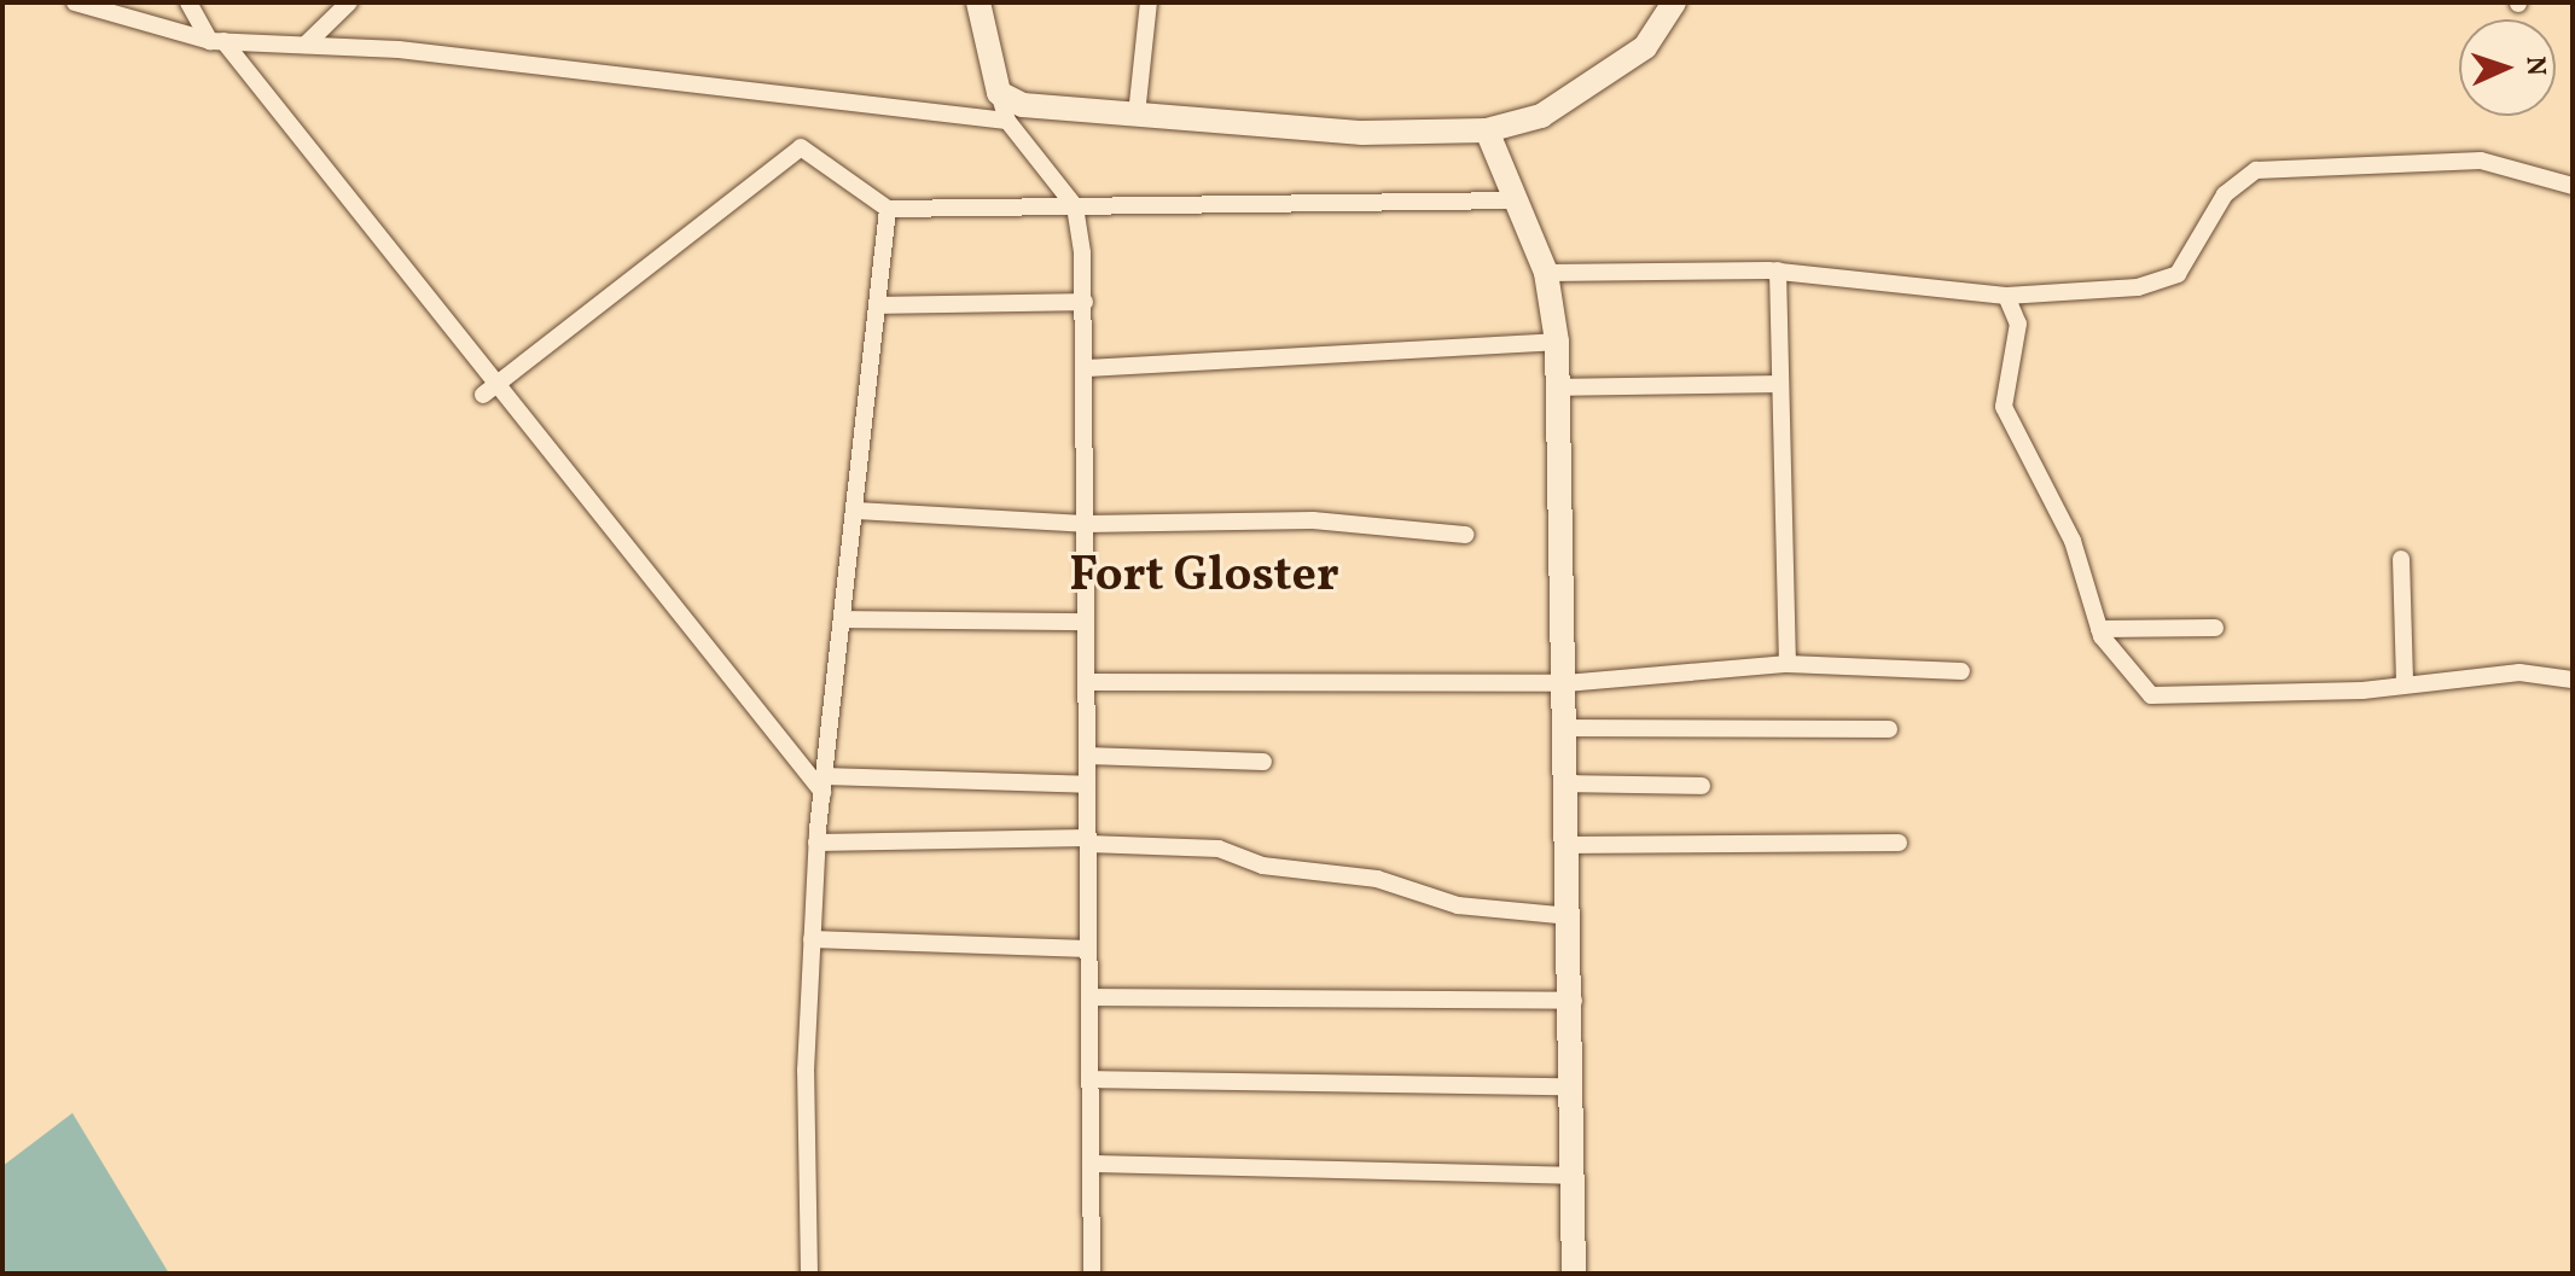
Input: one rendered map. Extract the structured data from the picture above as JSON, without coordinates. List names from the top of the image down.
{
  "districts": ["Fort Gloster"],
  "north": "right"
}
